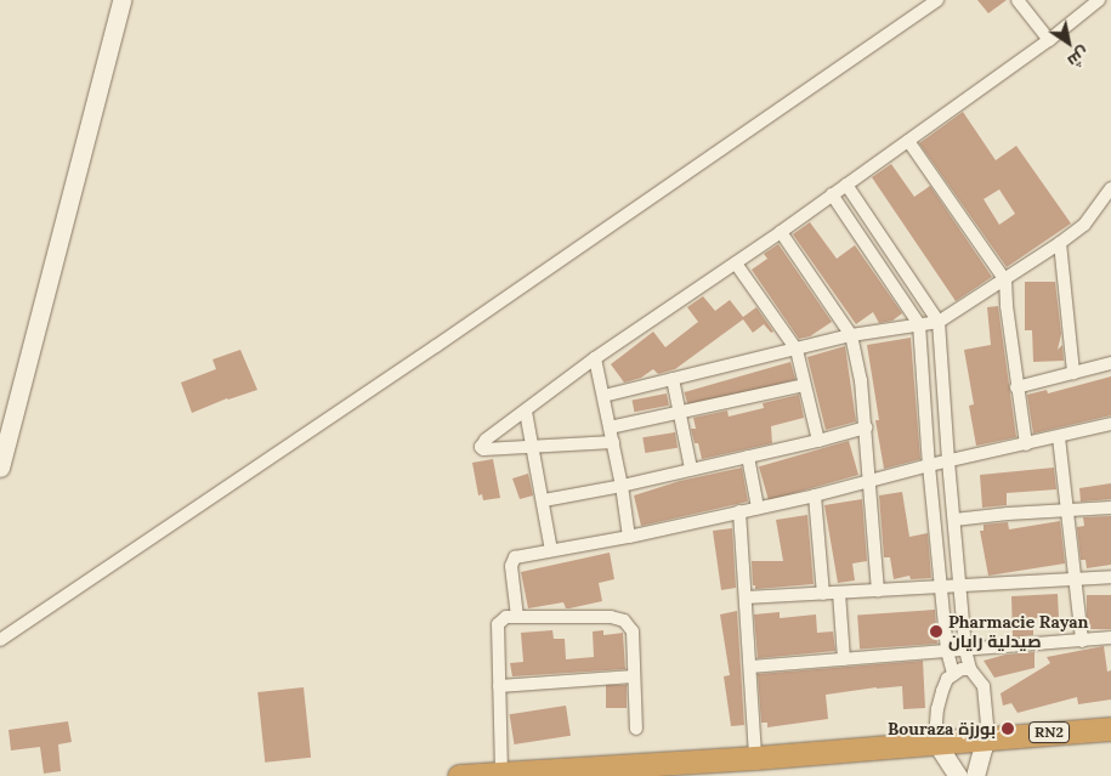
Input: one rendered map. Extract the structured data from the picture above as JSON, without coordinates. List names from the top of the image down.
{
  "streets": {
    "highway": ["RN2"]
  },
  "places": ["Pharmacie Rayan صيدلية رايان", "Bouraza بورزة"],
  "north": "bottom right"
}
